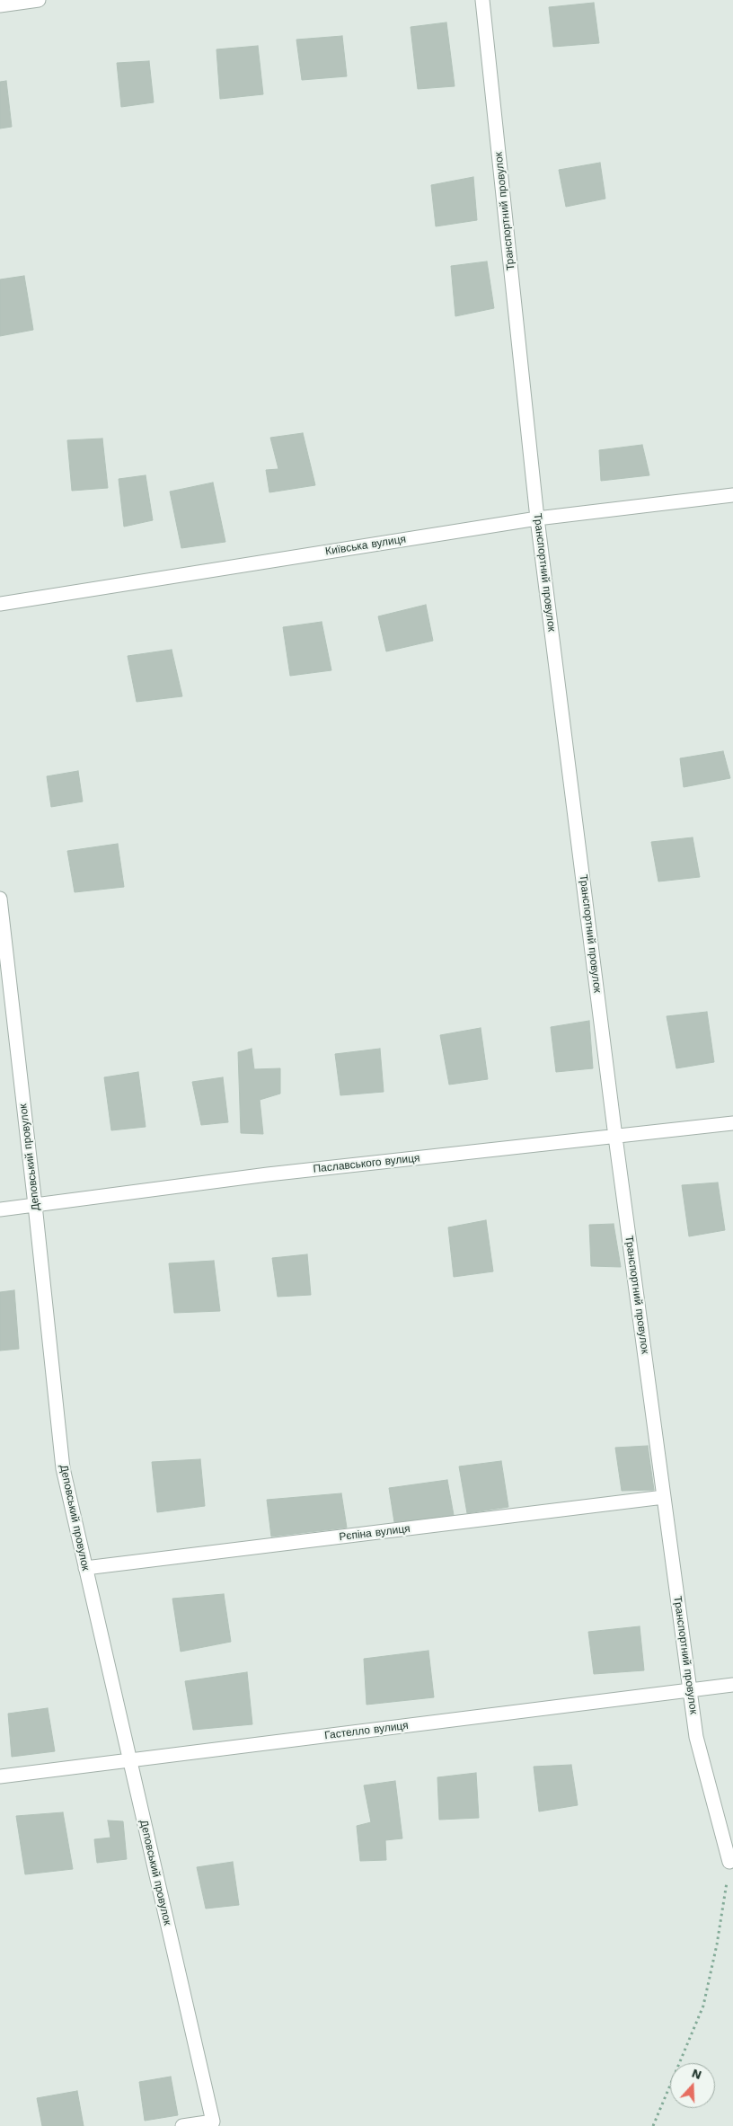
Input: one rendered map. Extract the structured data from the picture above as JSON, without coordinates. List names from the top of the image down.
{
  "streets": {
    "street": [
      "Транспортний провулок",
      "Київська вулиця",
      "Деповський провулок",
      "Паславського вулиця",
      "Рєпіна вулиця",
      "Гастелло вулиця"
    ]
  },
  "crossings": [
    ["Транспортний провулок", "Київська вулиця"],
    ["Транспортний провулок", "Паславського вулиця"],
    ["Транспортний провулок", "Рєпіна вулиця"],
    ["Транспортний провулок", "Гастелло вулиця"],
    ["Деповський провулок", "Паславського вулиця"],
    ["Деповський провулок", "Рєпіна вулиця"],
    ["Деповський провулок", "Гастелло вулиця"]
  ],
  "north": "top"
}
